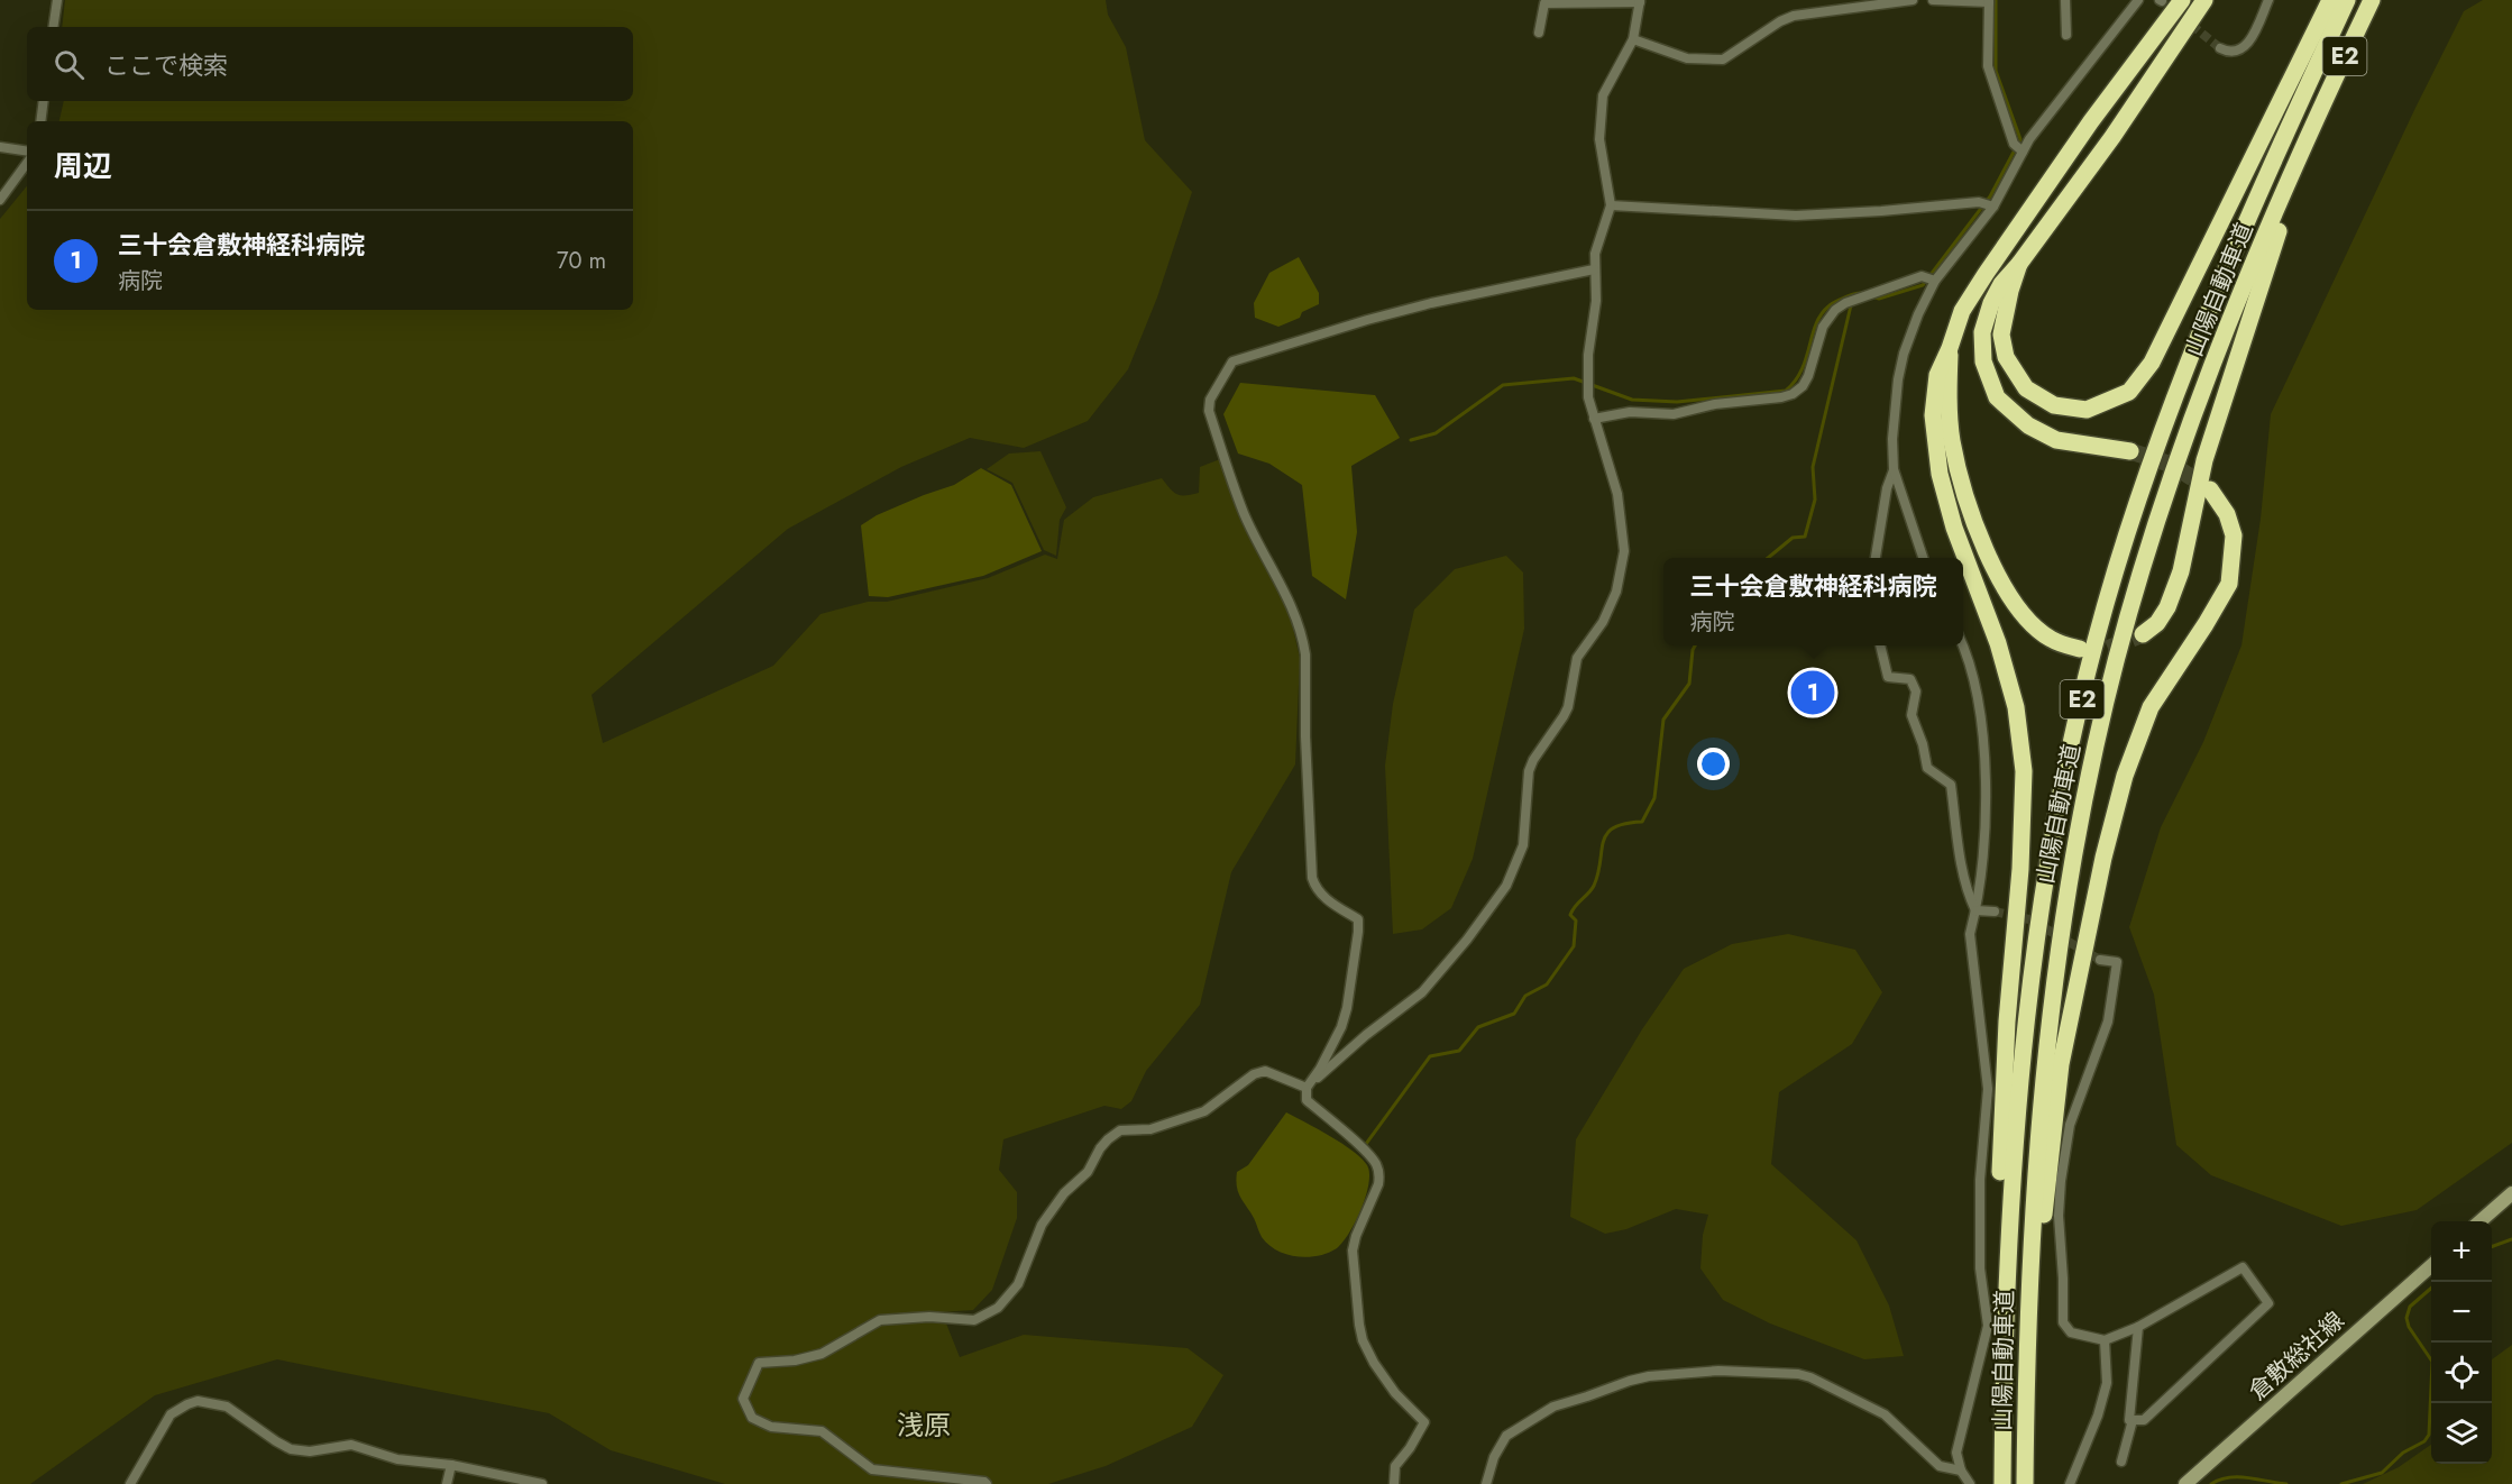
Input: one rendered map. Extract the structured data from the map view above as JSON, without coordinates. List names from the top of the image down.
{
  "streets": {
    "highway": ["E2", "山陽自動車道"],
    "main road": ["倉敷総社線"]
  },
  "districts": ["浅原"],
  "page": {
    "search": "ここで検索",
    "heading": "周辺",
    "list": [
      {
        "mark": "1",
        "name": "三十会倉敷神経科病院",
        "note": "病院",
        "value": "70 m"
      }
    ],
    "popup": ["三十会倉敷神経科病院", "病院"],
    "pins": "1",
    "map_buttons": ["+", "−"]
  }
}
